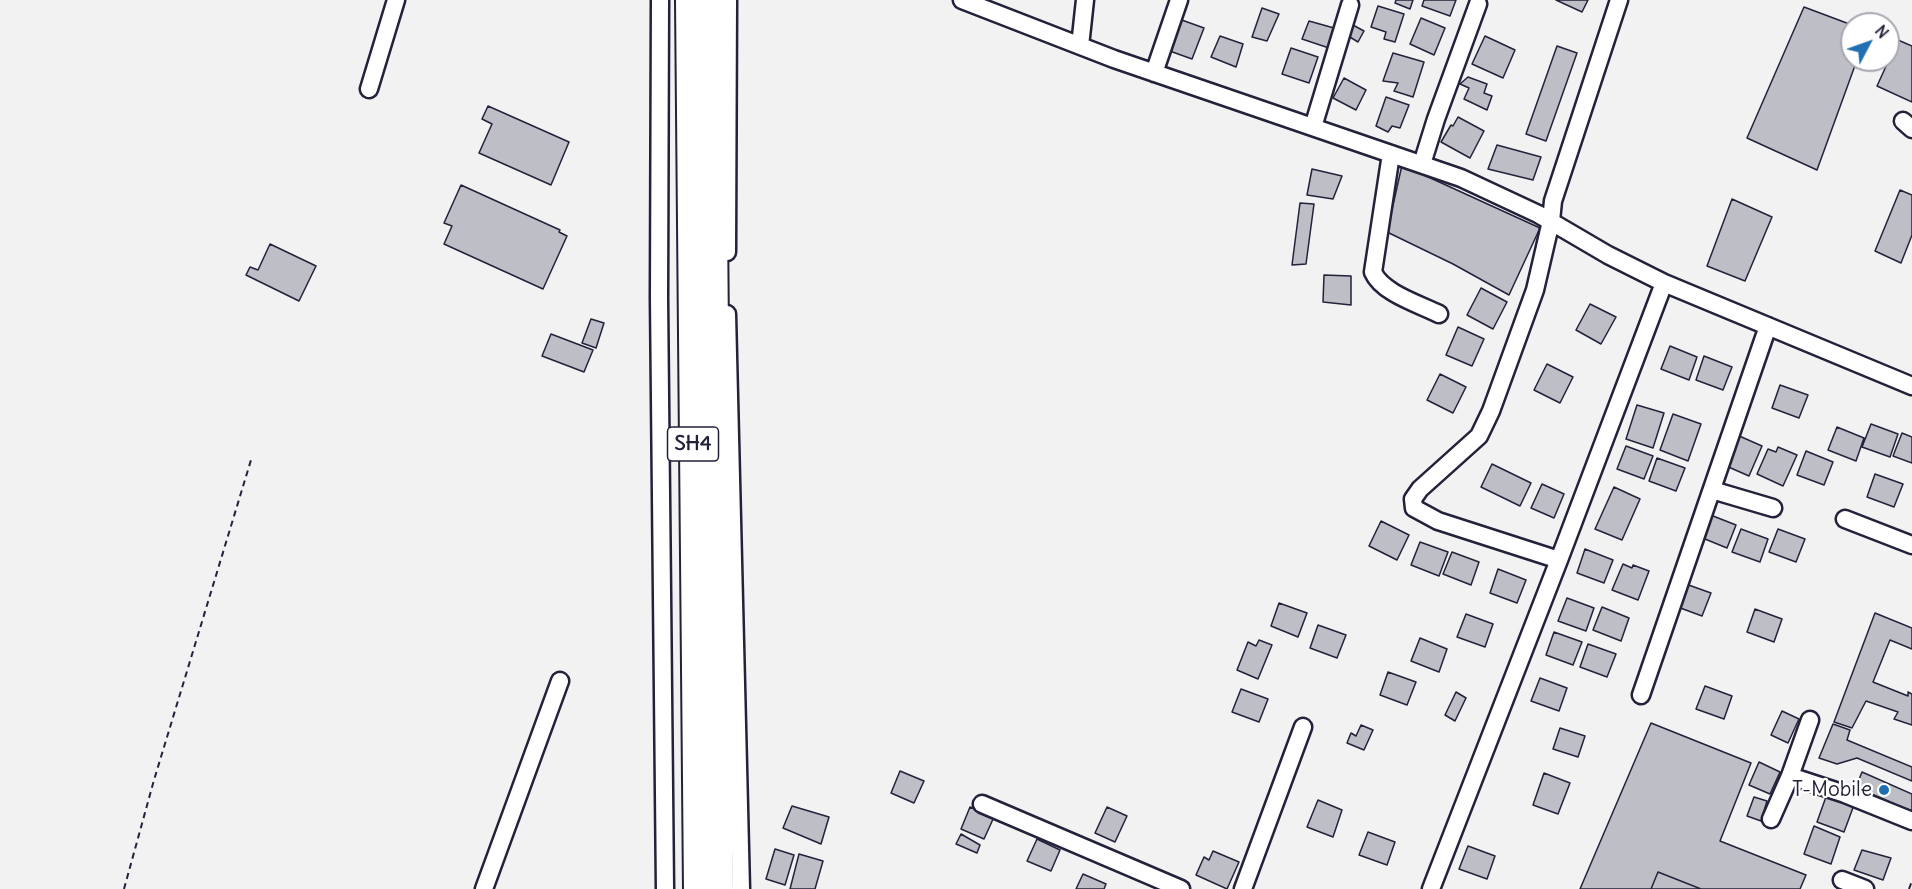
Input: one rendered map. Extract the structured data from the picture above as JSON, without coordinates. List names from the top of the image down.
{
  "streets": {
    "highway": ["SH4"]
  },
  "places": ["T-Mobile"],
  "north": "top right"
}
